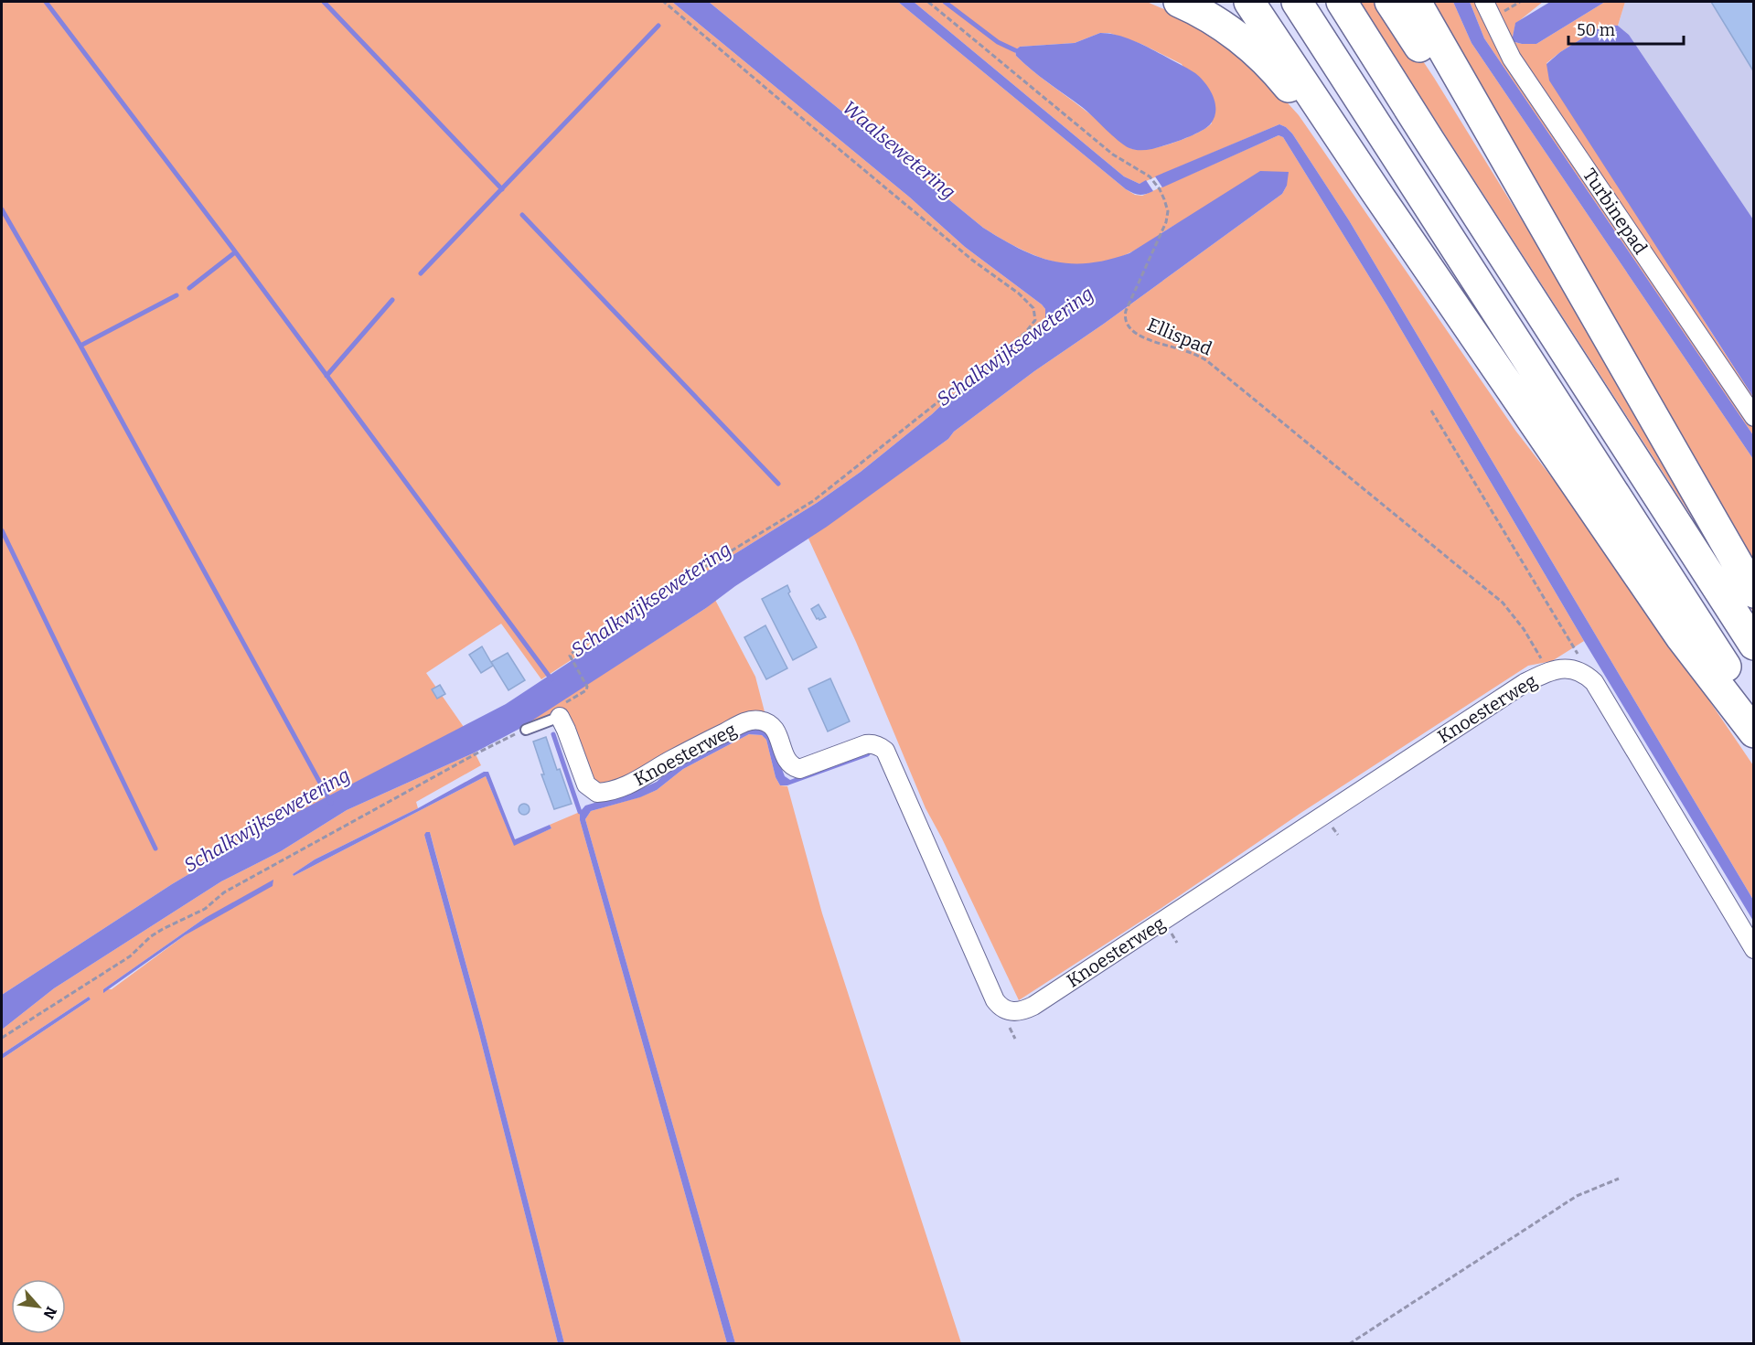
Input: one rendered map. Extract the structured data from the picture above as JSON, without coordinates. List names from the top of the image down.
{
  "streets": {
    "street": ["Turbinepad", "Knoesterweg"],
    "path": ["Ellispad"]
  },
  "crossings": [
    ["Ellispad", "Knoesterweg"]
  ],
  "water": ["Waalsewetering", "Schalkwijksewetering"],
  "scale_bar": "50 m",
  "north": "bottom right"
}
